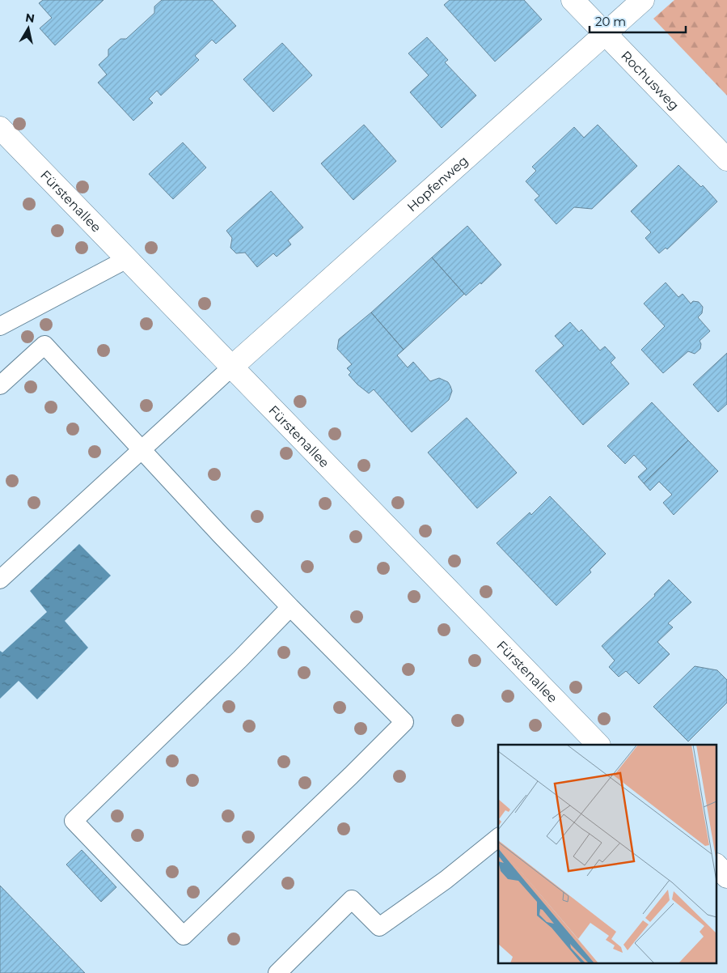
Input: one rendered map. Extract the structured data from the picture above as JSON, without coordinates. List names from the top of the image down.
{
  "streets": {
    "street": ["Rochusweg", "Hopfenweg", "Fürstenallee"]
  },
  "crossings": [
    ["Rochusweg", "Hopfenweg"],
    ["Hopfenweg", "Fürstenallee"]
  ],
  "scale_bar": "20 m",
  "north": "top"
}
